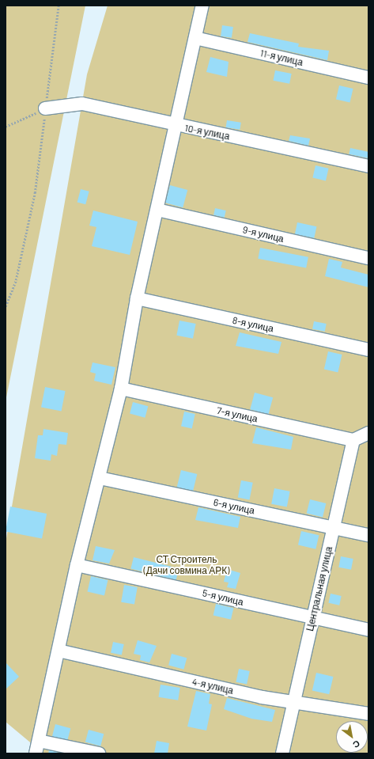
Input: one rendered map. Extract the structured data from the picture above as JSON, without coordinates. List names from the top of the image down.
{
  "streets": {
    "street": [
      "11-я улица",
      "10-я улица",
      "9-я улица",
      "8-я улица",
      "7-я улица",
      "6-я улица",
      "Центральная улица",
      "5-я улица",
      "4-я улица"
    ]
  },
  "crossings": [
    ["7-я улица", "Центральная улица"],
    ["6-я улица", "Центральная улица"],
    ["Центральная улица", "5-я улица"],
    ["Центральная улица", "4-я улица"]
  ],
  "parks": ["СТ Строитель (Дачи совмина АРК)"],
  "north": "bottom right"
}
